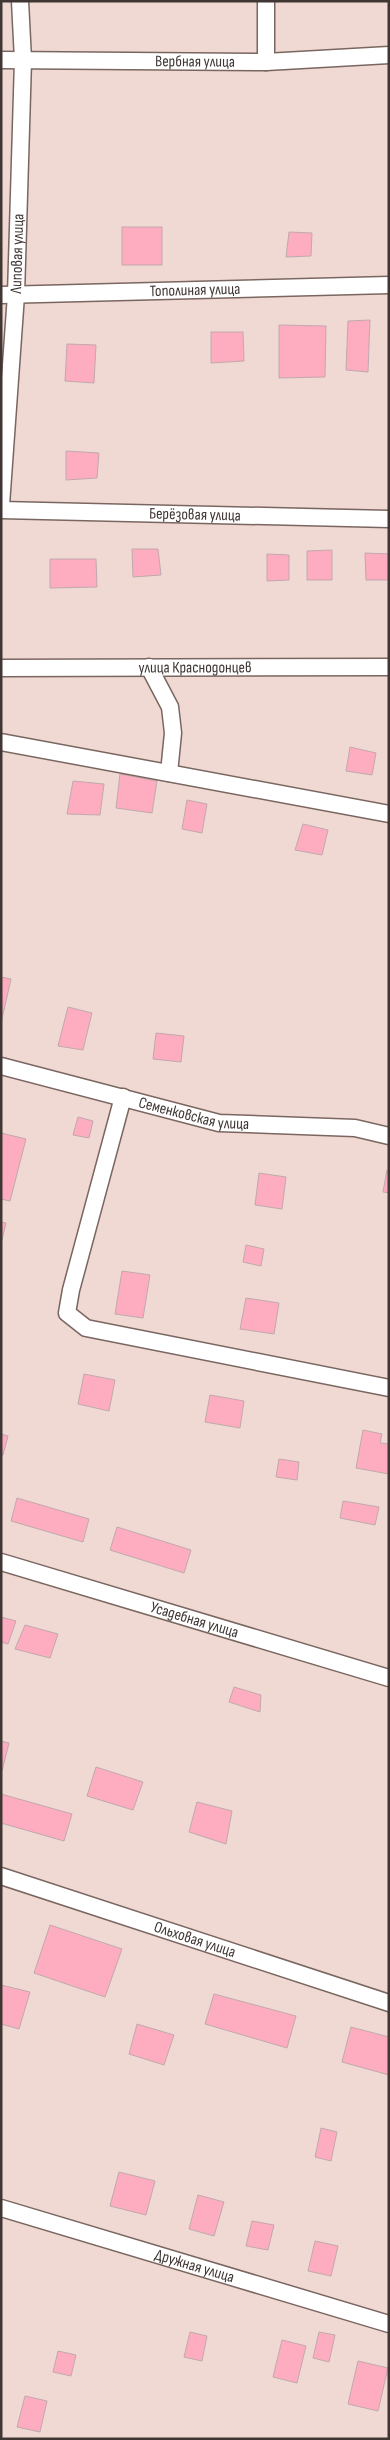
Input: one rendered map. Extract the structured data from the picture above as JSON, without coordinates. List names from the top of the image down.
{
  "streets": {
    "street": [
      "Вербная улица",
      "Липовая улица",
      "Тополиная улица",
      "Берёзовая улица",
      "улица Краснодонцев",
      "Семенковская улица",
      "Усадебная улица",
      "Ольховая улица",
      "Дружная улица"
    ]
  },
  "crossings": [
    ["Вербная улица", "Липовая улица"],
    ["Липовая улица", "Тополиная улица"]
  ]
}
